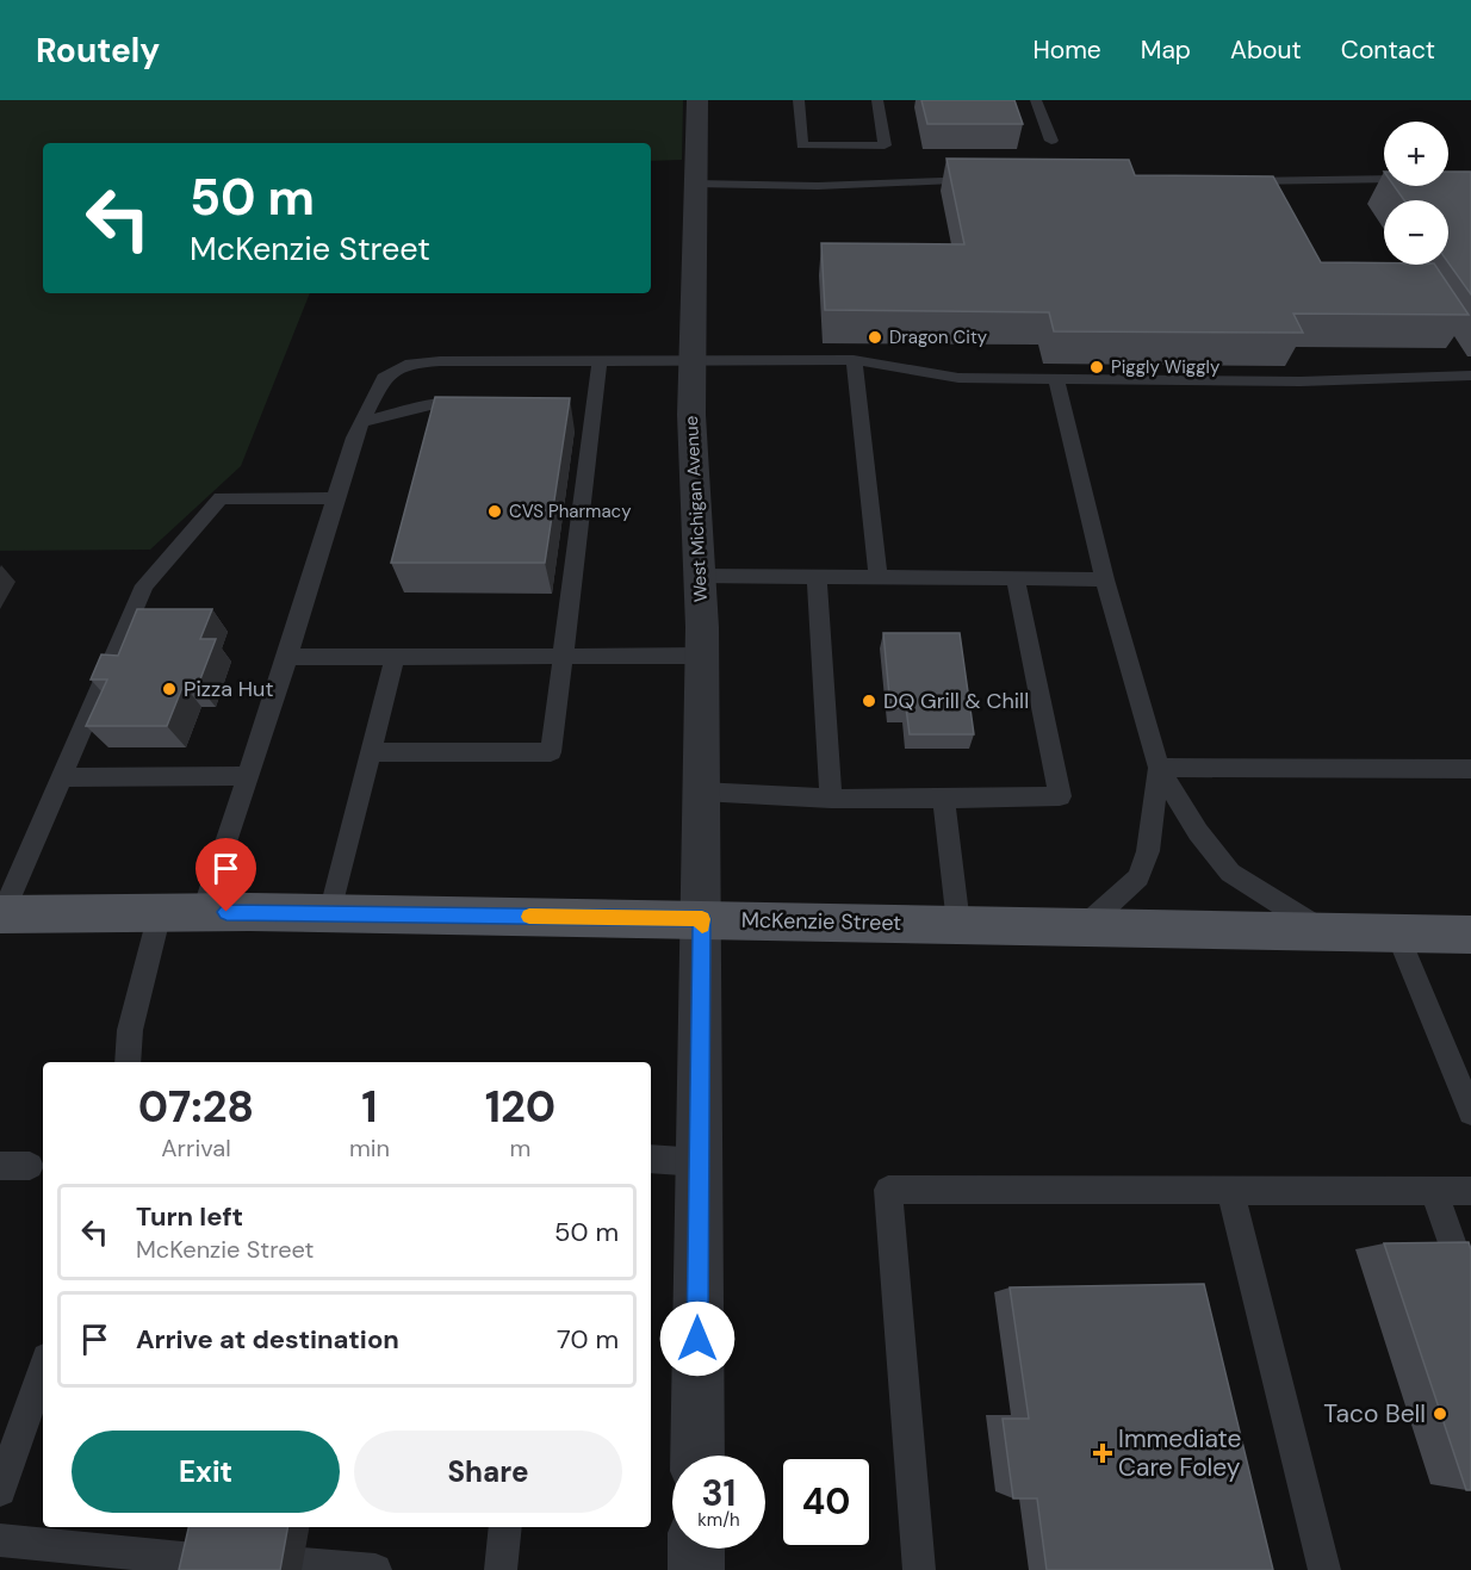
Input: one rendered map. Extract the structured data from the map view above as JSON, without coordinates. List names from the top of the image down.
{
  "streets": {
    "main road": ["McKenzie Street"],
    "street": ["West Michigan Avenue"]
  },
  "crossings": [
    ["West Michigan Avenue", "McKenzie Street"]
  ],
  "places": {
    "other": [
      "Dragon City",
      "Piggly Wiggly",
      "CVS Pharmacy",
      "Pizza Hut",
      "DQ Grill & Chill",
      "Taco Bell"
    ],
    "health": ["Immediate Care Foley"]
  },
  "page": {
    "header": "Routely",
    "nav": [
      "Home",
      "Map",
      "About",
      "Contact"
    ],
    "map_buttons": ["+", "−"],
    "turn": ["50 m", "McKenzie Street"],
    "eta": [
      "07:28",
      "Arrival",
      "1",
      "min",
      "120",
      "m"
    ],
    "list": [
      {
        "name": "Turn left",
        "note": "McKenzie Street",
        "value": "50 m"
      },
      {
        "name": "Arrive at destination",
        "value": "70 m"
      }
    ],
    "buttons": ["Exit", "Share"],
    "speed": "31 km/h",
    "limit": "40"
  }
}
